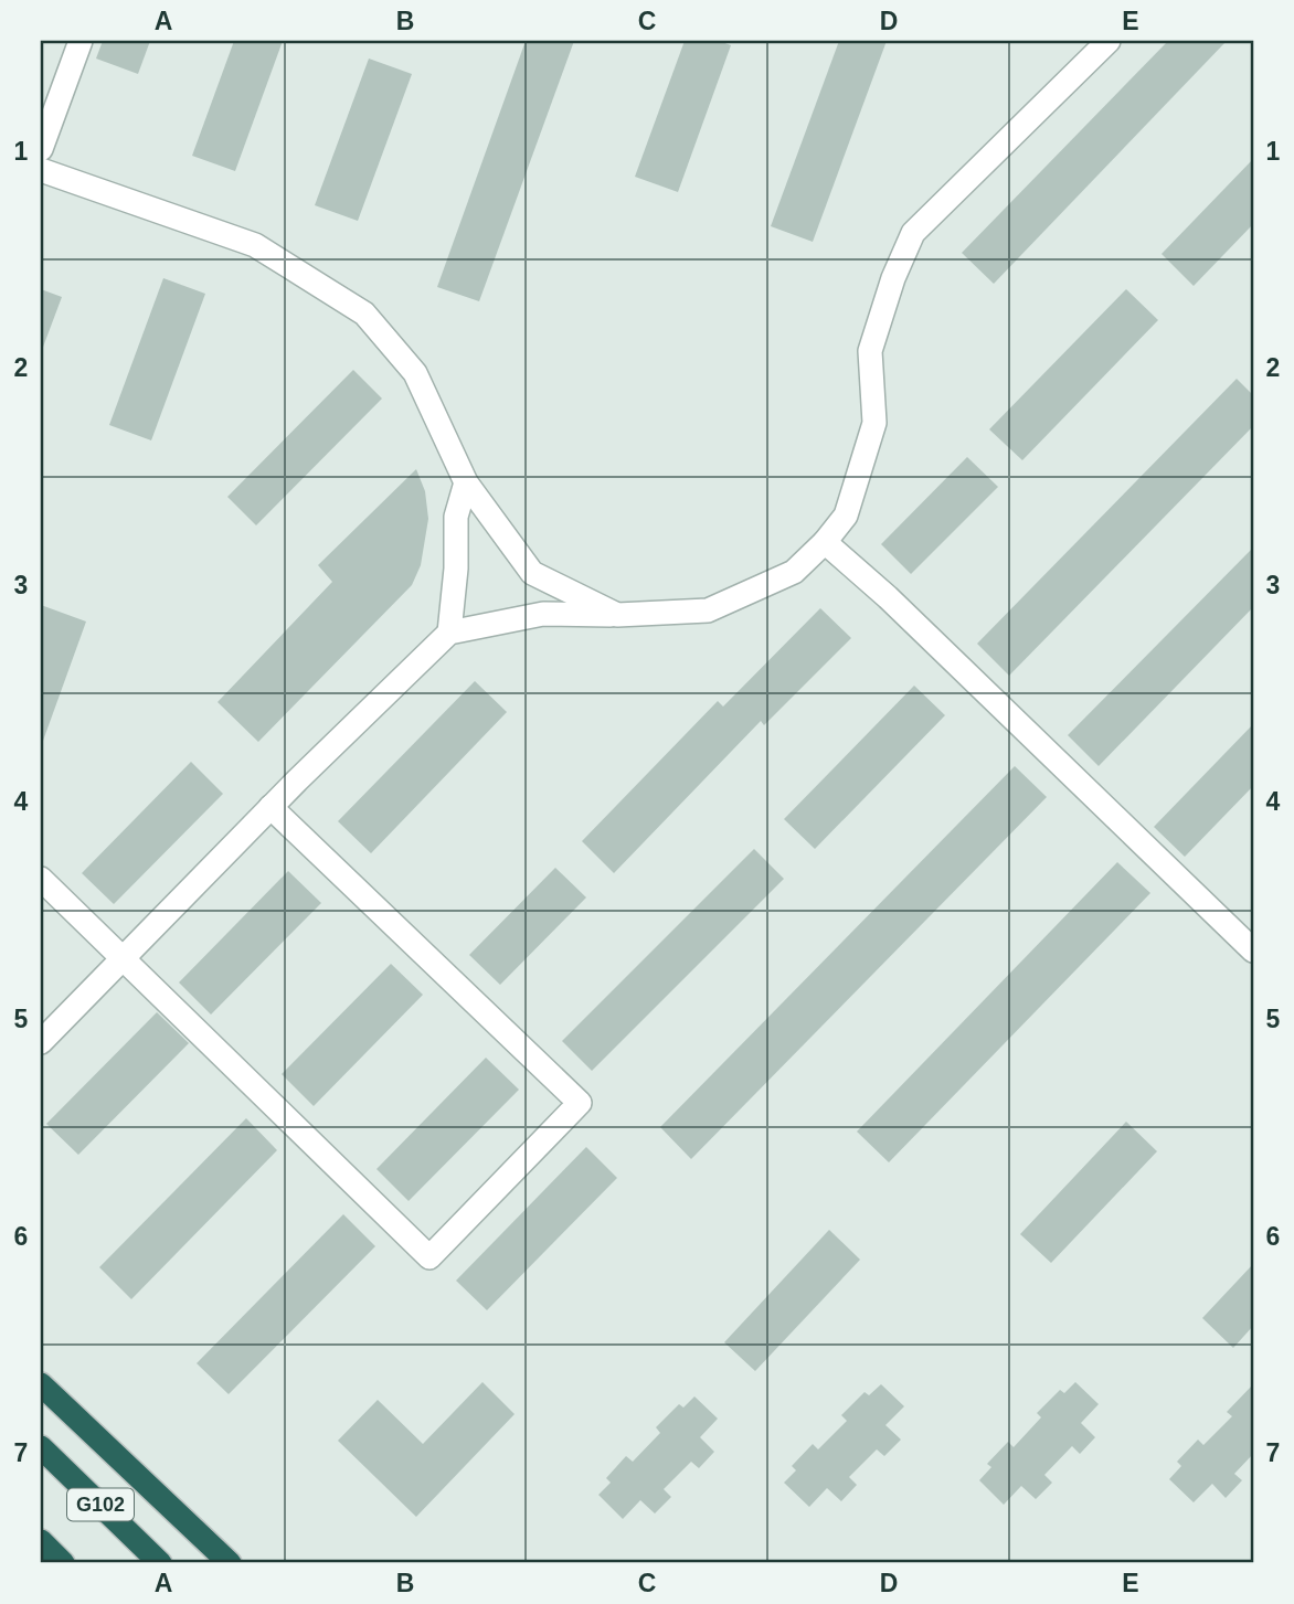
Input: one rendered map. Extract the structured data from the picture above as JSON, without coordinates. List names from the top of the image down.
{
  "streets": {
    "highway": ["G102"]
  },
  "grid": {
    "columns": [
      "A",
      "B",
      "C",
      "D",
      "E"
    ],
    "rows": [
      "1",
      "2",
      "3",
      "4",
      "5",
      "6",
      "7"
    ]
  }
}
